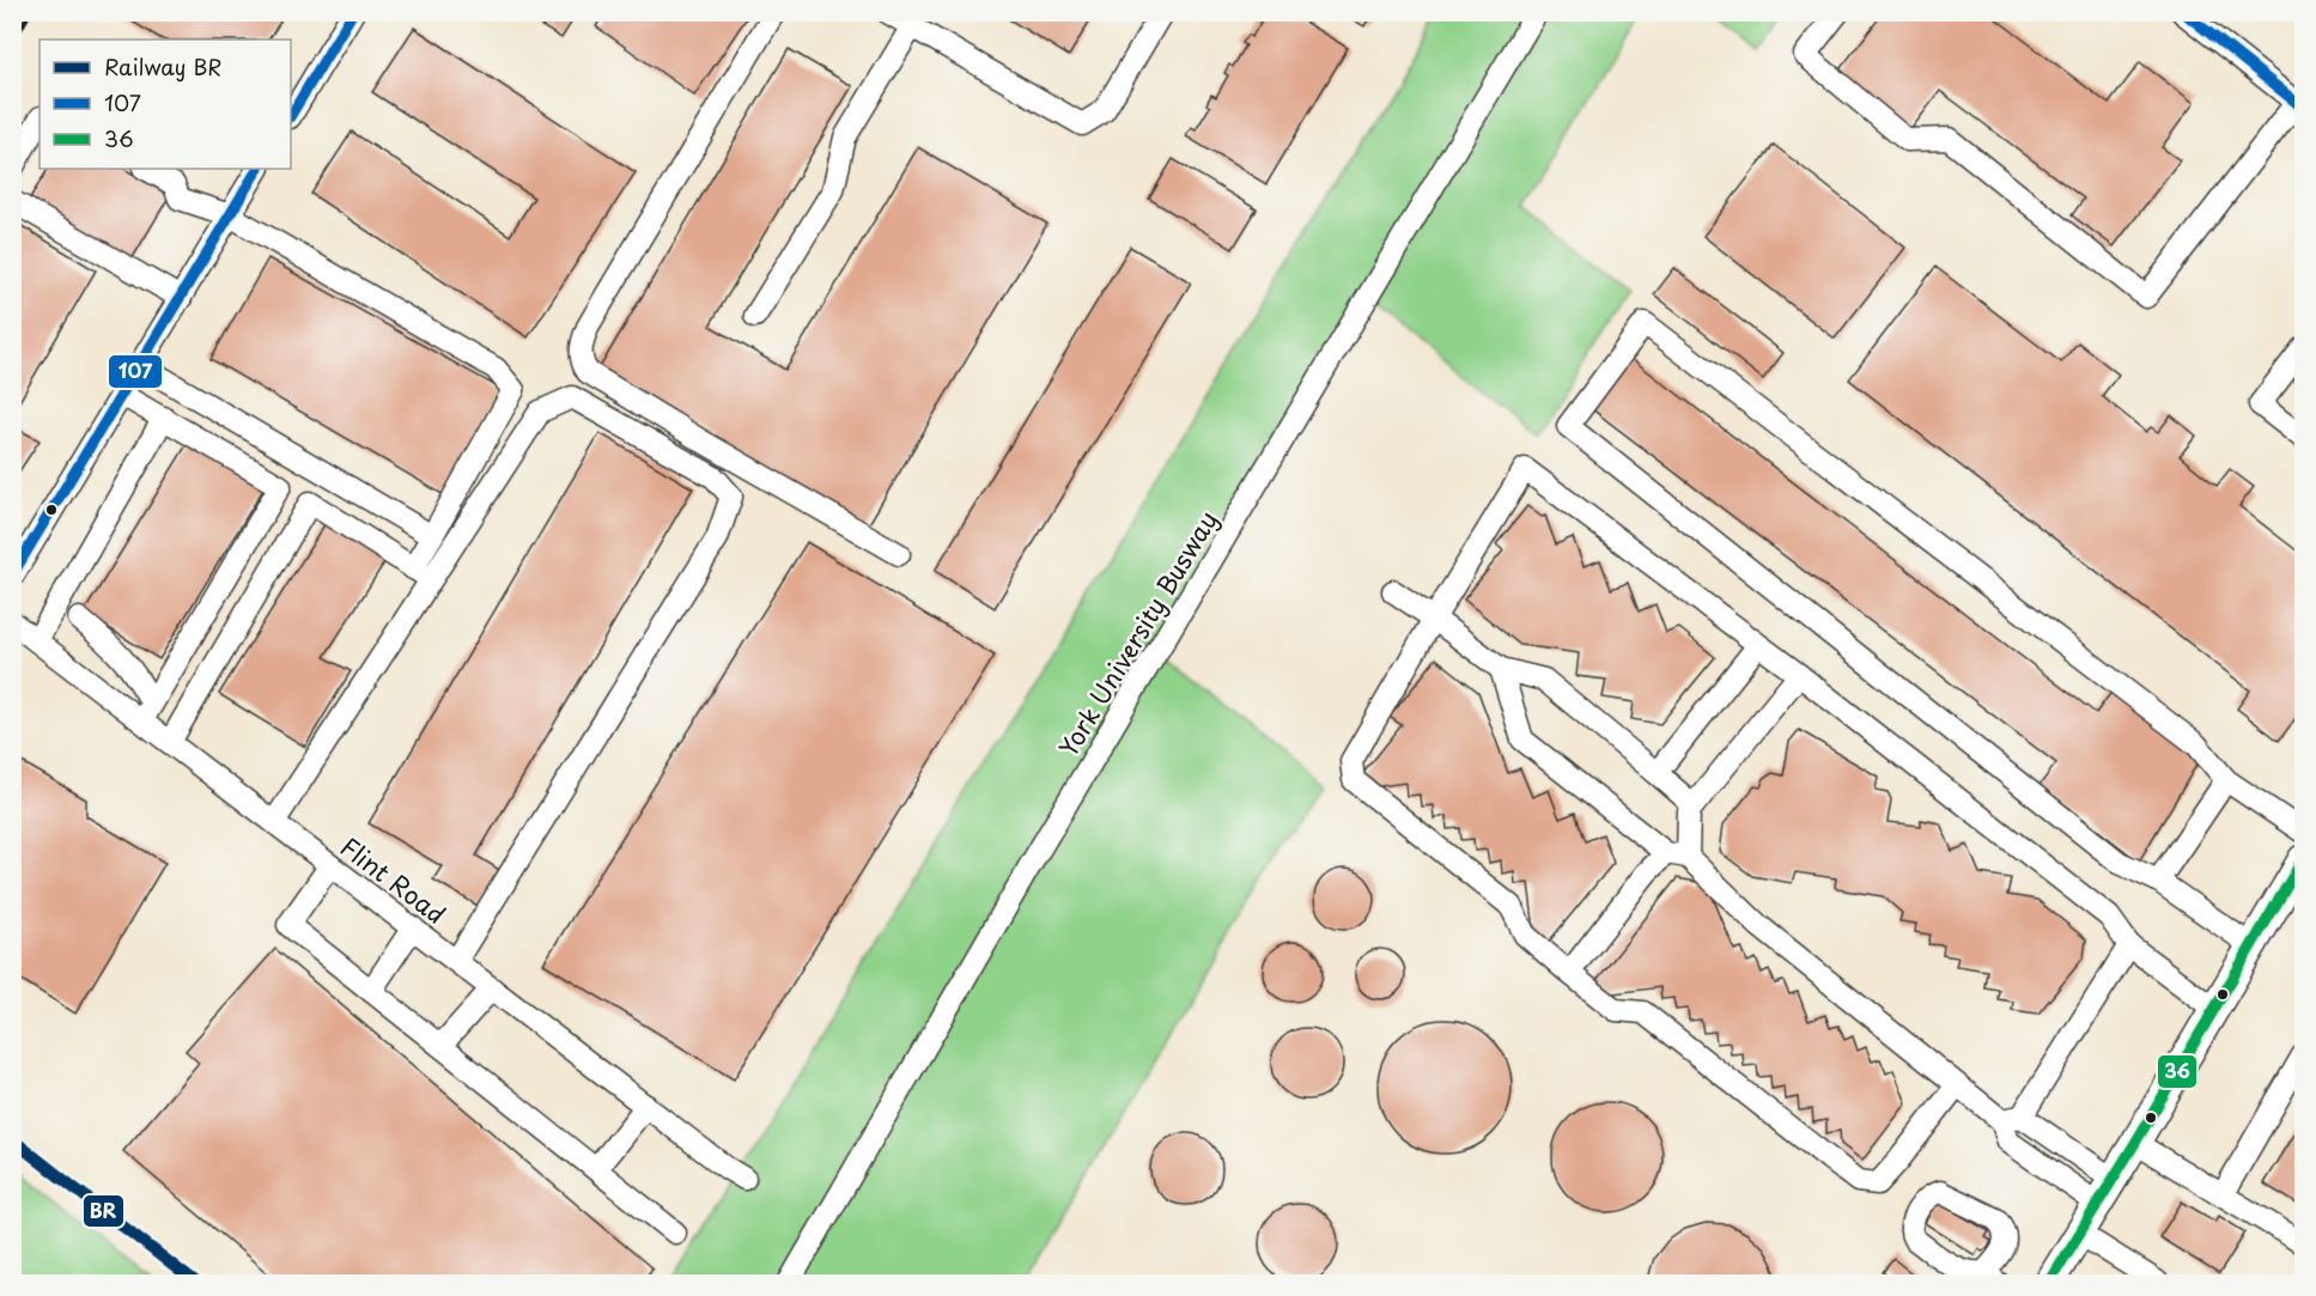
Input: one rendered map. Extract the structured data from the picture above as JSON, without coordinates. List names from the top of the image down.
{
  "streets": {
    "street": ["York University Busway", "Flint Road"]
  },
  "lines": ["transit line 107", "transit line 36", "rail line BR"],
  "legend": ["Railway BR", "107", "36"]
}
